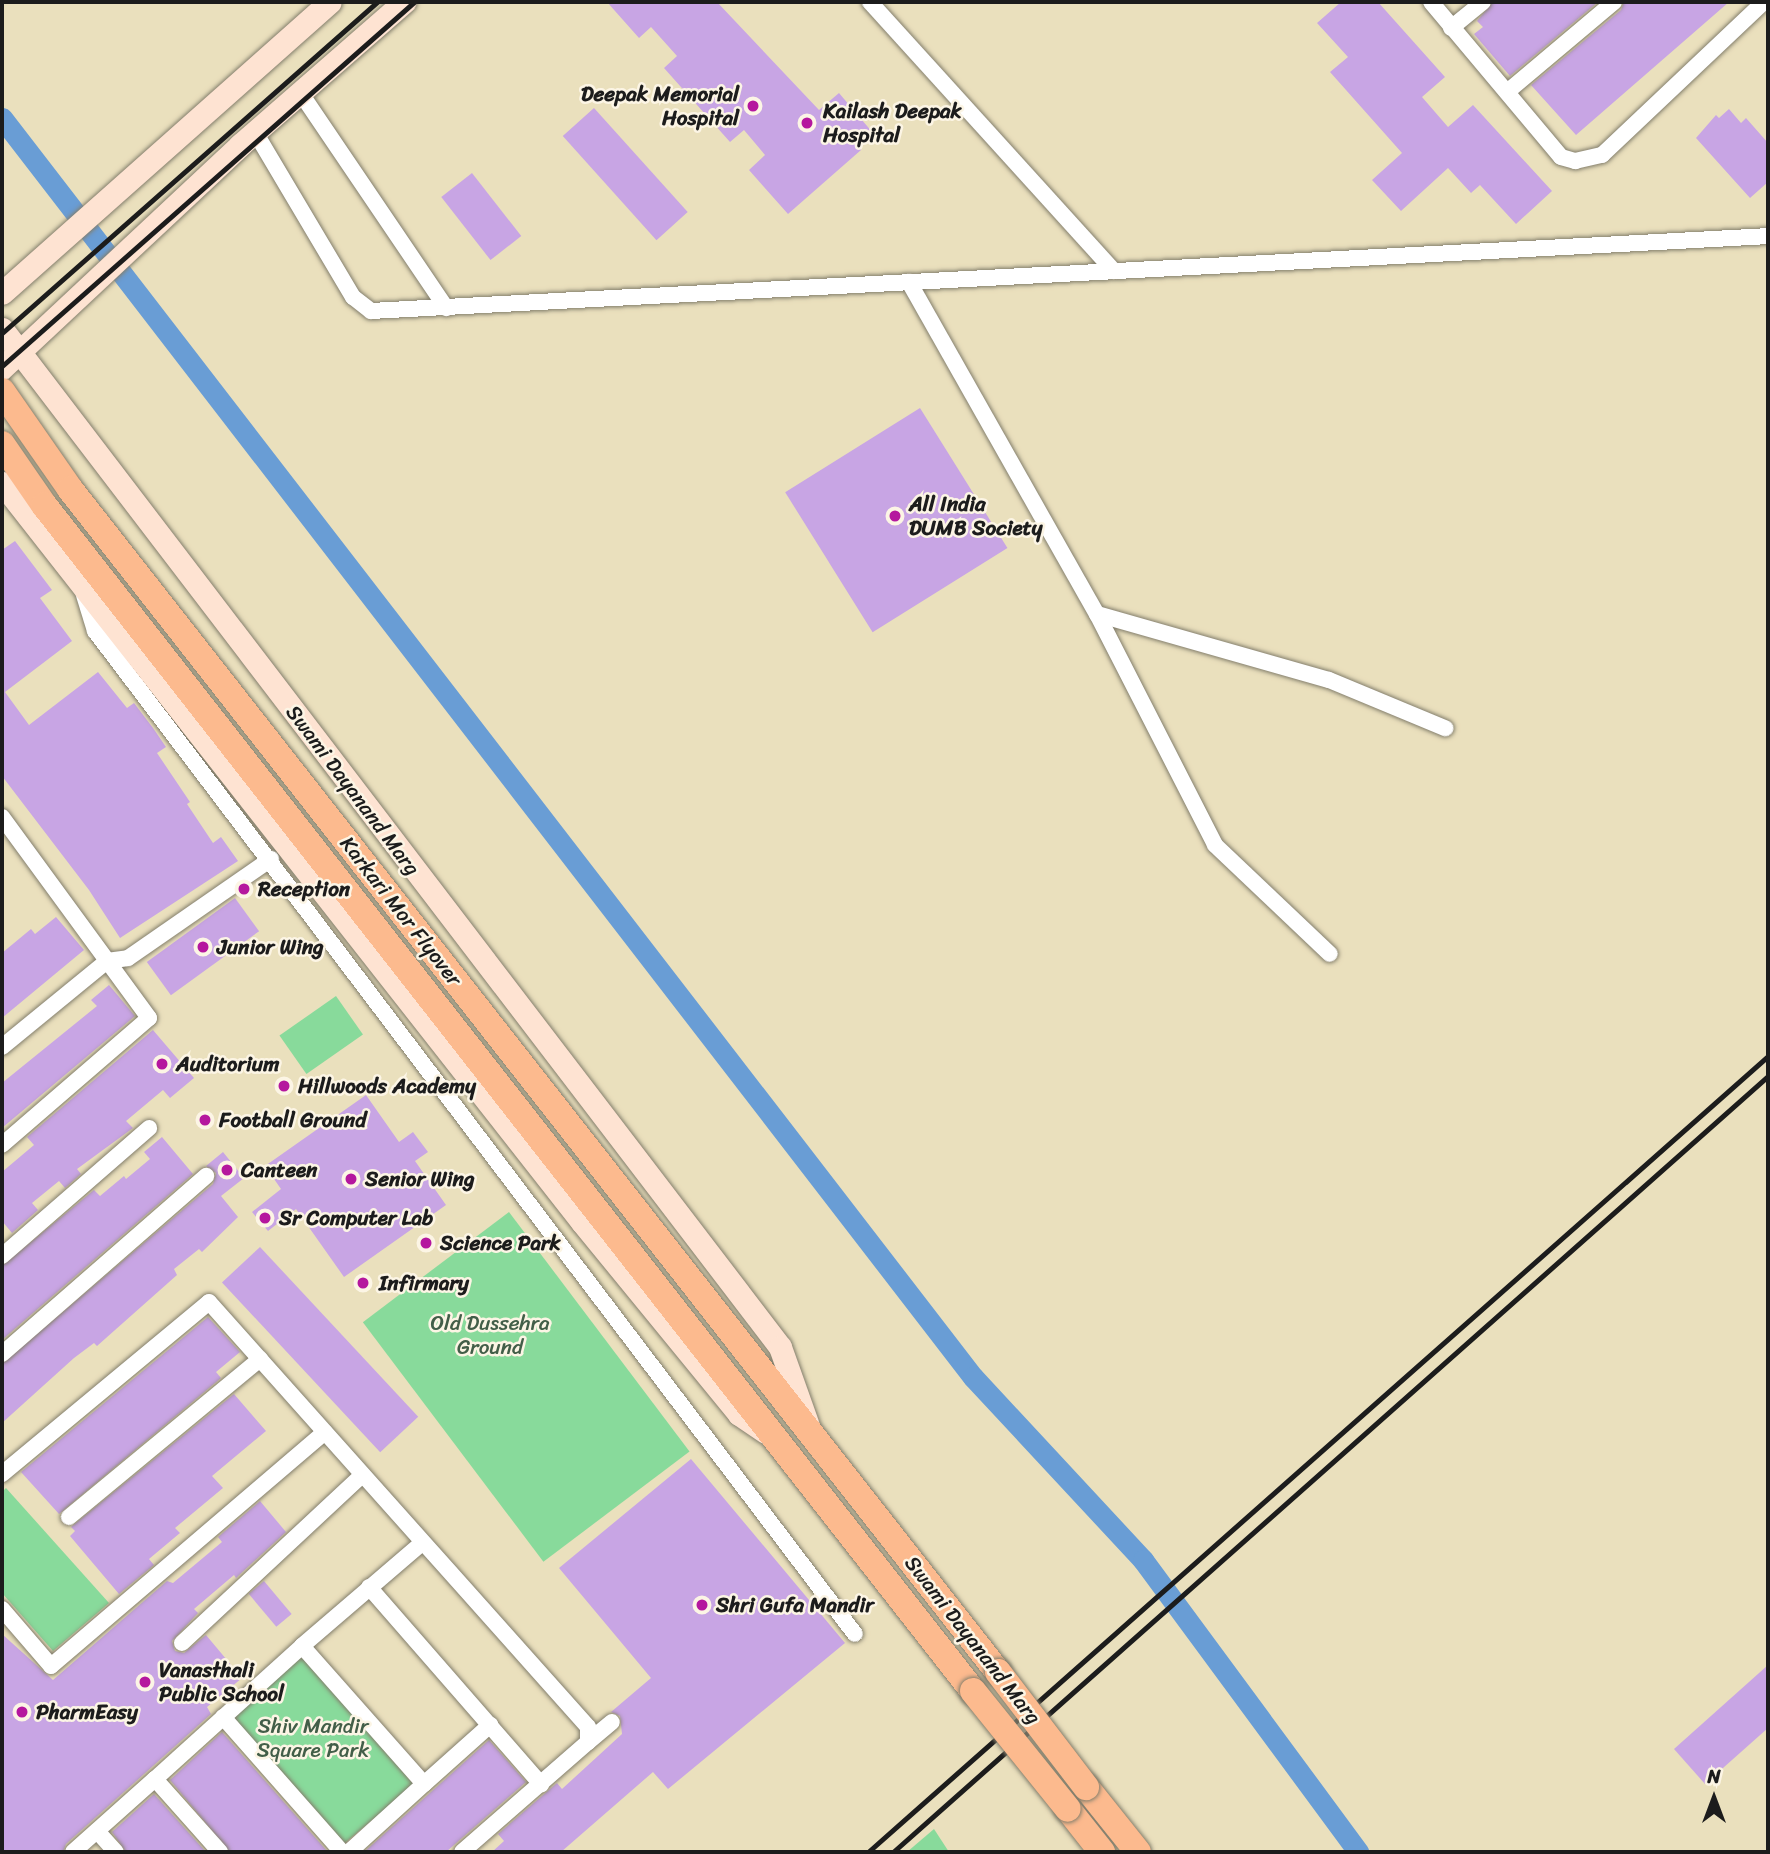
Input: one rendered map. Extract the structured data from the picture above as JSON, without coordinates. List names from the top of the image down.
{
  "streets": {
    "main road": ["Swami Dayanand Marg", "Karkari Mor Flyover"]
  },
  "crossings": [
    ["Swami Dayanand Marg", "Karkari Mor Flyover"]
  ],
  "parks": ["Old Dussehra Ground", "Shiv Mandir Square Park"],
  "places": [
    "Deepak Memorial Hospital",
    "Kailash Deepak Hospital",
    "All India DUMB Society",
    "Reception",
    "Junior Wing",
    "Auditorium",
    "Hillwoods Academy",
    "Football Ground",
    "Canteen",
    "Senior Wing",
    "Sr Computer Lab",
    "Science Park",
    "Infirmary",
    "Shri Gufa Mandir",
    "Vanasthali Public School",
    "PharmEasy"
  ],
  "north": "top"
}
